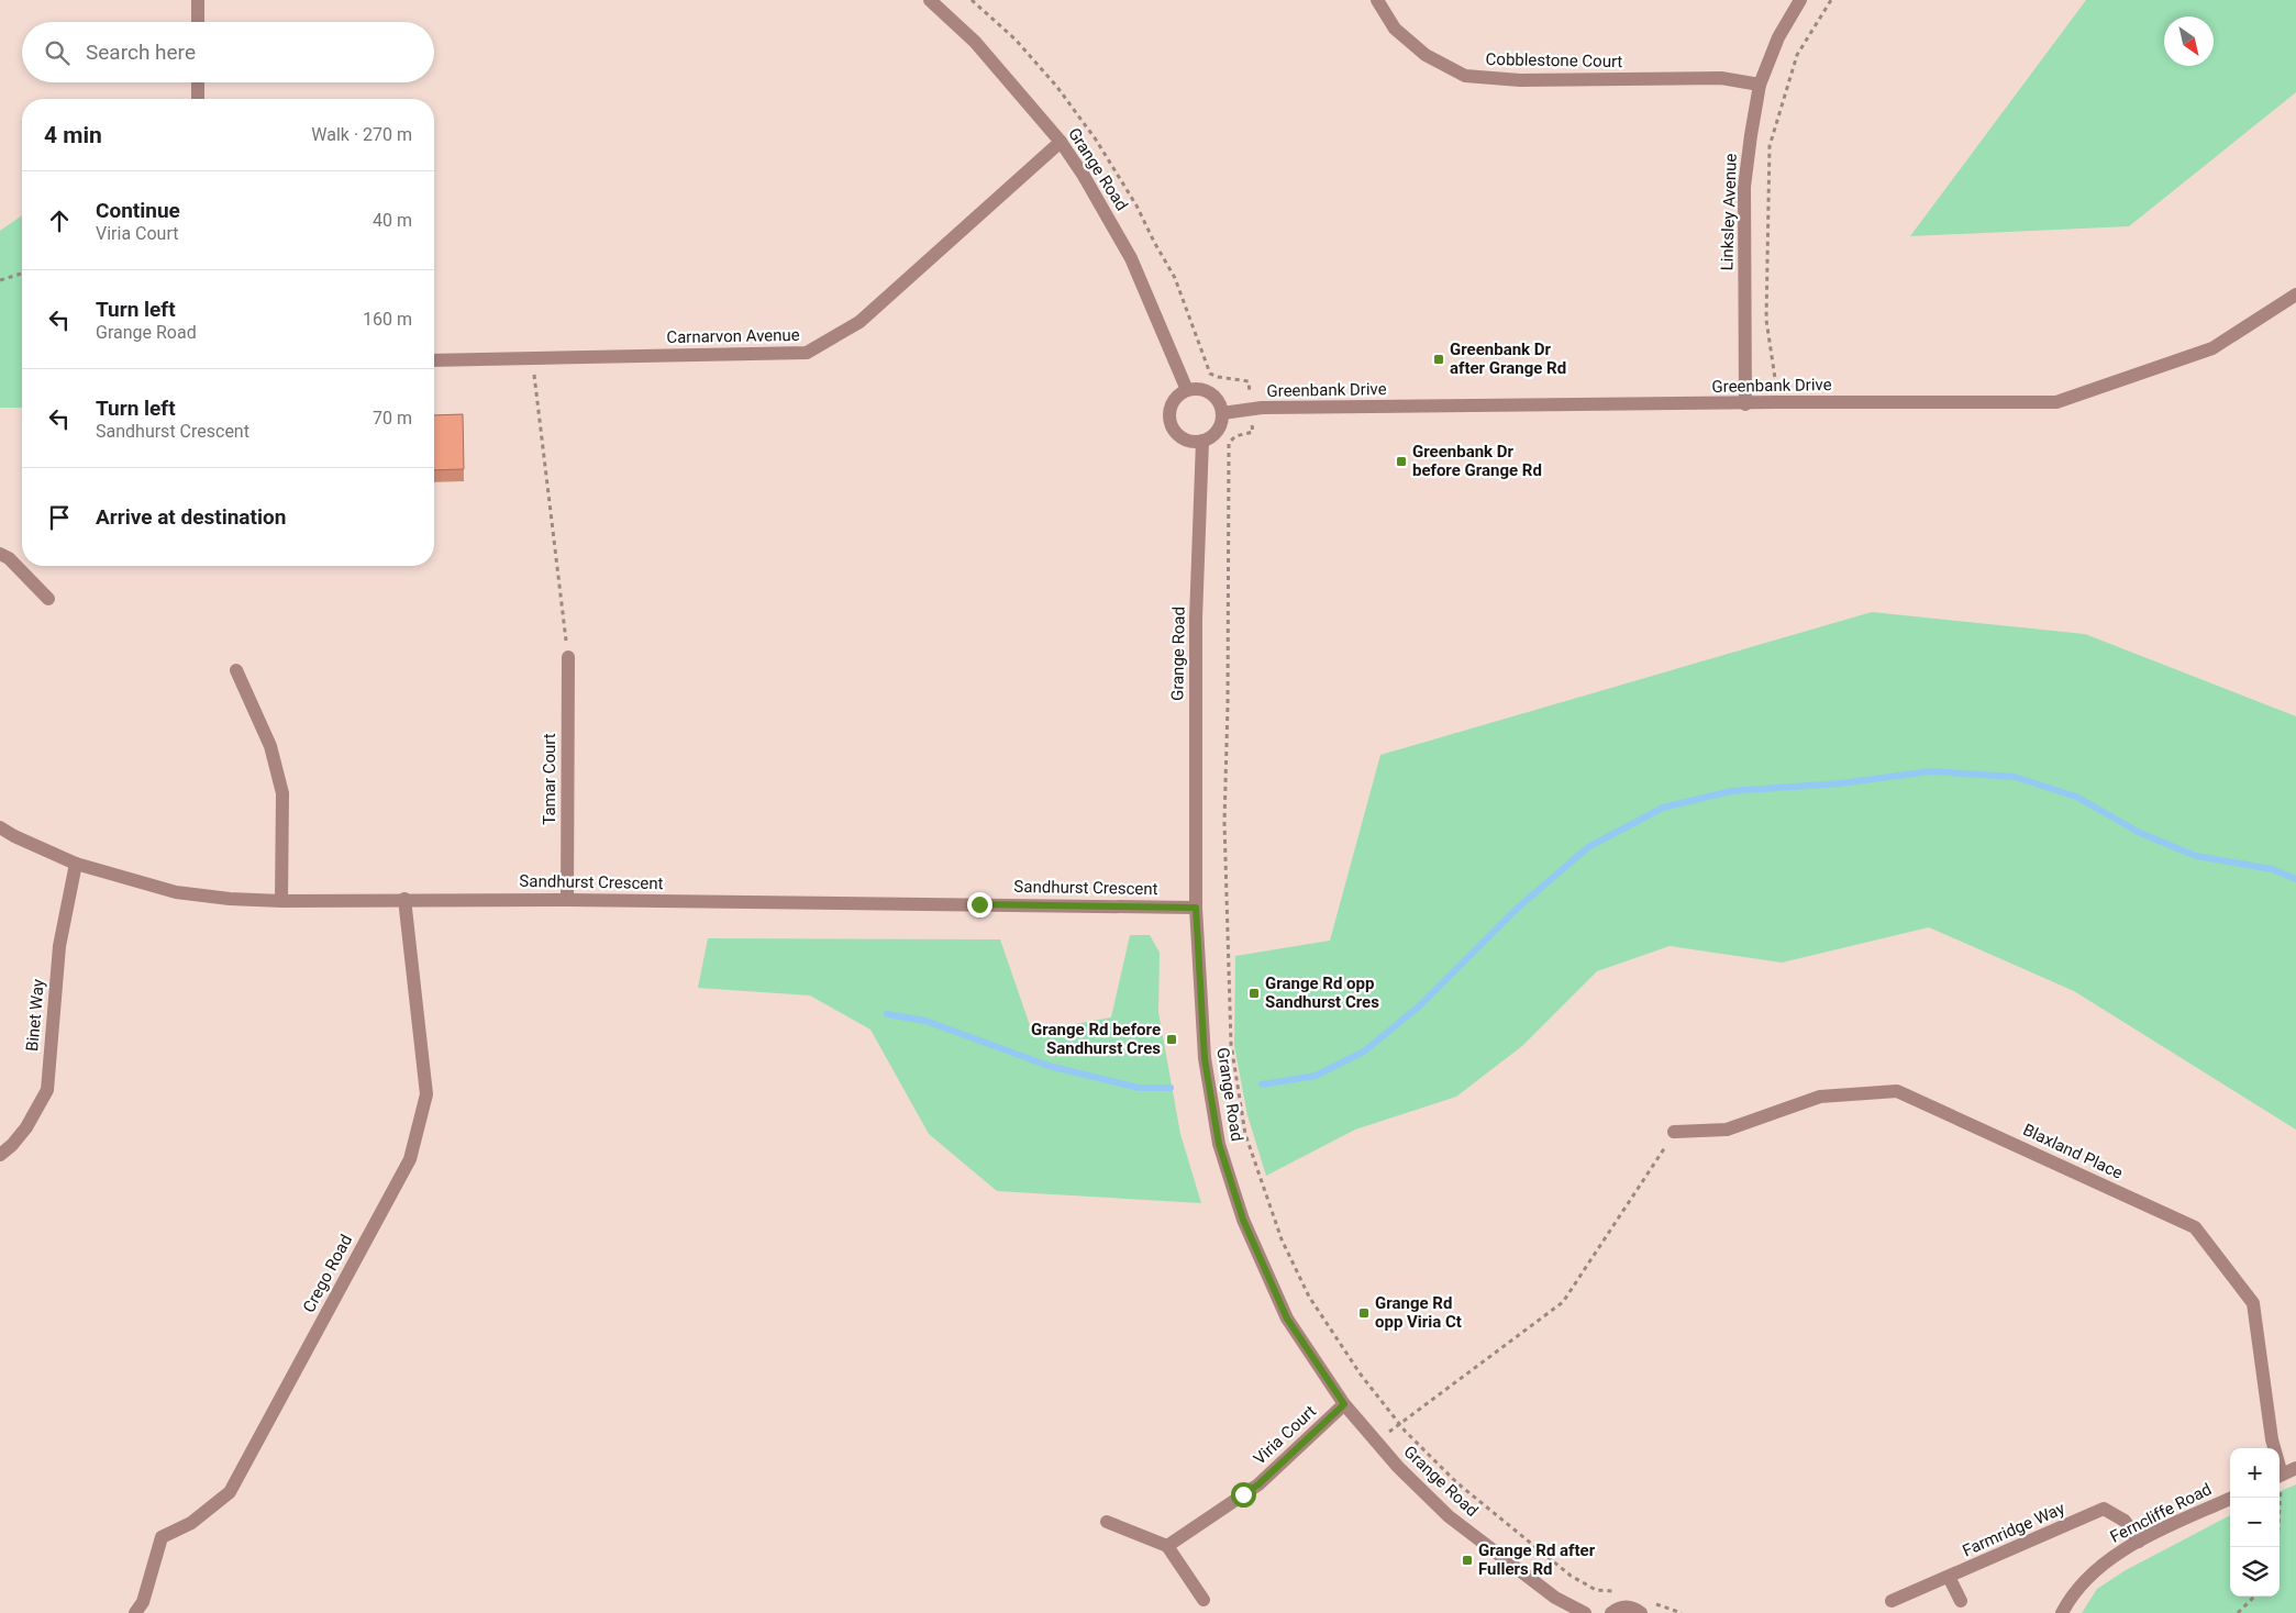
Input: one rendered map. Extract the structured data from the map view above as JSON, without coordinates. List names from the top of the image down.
{
  "streets": {
    "street": [
      "Cobblestone Court",
      "Grange Road",
      "Linksley Avenue",
      "Carnarvon Avenue",
      "Greenbank Drive",
      "Tamar Court",
      "Sandhurst Crescent",
      "Binet Way",
      "Blaxland Place",
      "Crego Road",
      "Viria Court",
      "Ferncliffe Road",
      "Farmridge Way"
    ]
  },
  "crossings": [
    ["Cobblestone Court", "Linksley Avenue"],
    ["Grange Road", "Carnarvon Avenue"],
    ["Grange Road", "Greenbank Drive"],
    ["Grange Road", "Sandhurst Crescent"],
    ["Grange Road", "Viria Court"],
    ["Linksley Avenue", "Greenbank Drive"],
    ["Tamar Court", "Sandhurst Crescent"],
    ["Sandhurst Crescent", "Binet Way"],
    ["Sandhurst Crescent", "Crego Road"],
    ["Ferncliffe Road", "Farmridge Way"]
  ],
  "places": {
    "transit": [
      "Greenbank Dr after Grange Rd",
      "Greenbank Dr before Grange Rd",
      "Grange Rd opp Sandhurst Cres",
      "Grange Rd before Sandhurst Cres",
      "Grange Rd opp Viria Ct",
      "Grange Rd after Fullers Rd"
    ]
  },
  "north": "bottom right",
  "page": {
    "search": "Search here",
    "heading": ["4 min", "Walk · 270 m"],
    "list": [
      ["Continue", "Viria Court", "40 m"],
      ["Turn left", "Grange Road", "160 m"],
      ["Turn left", "Sandhurst Crescent", "70 m"],
      "Arrive at destination"
    ],
    "map_buttons": ["+", "−"]
  }
}
